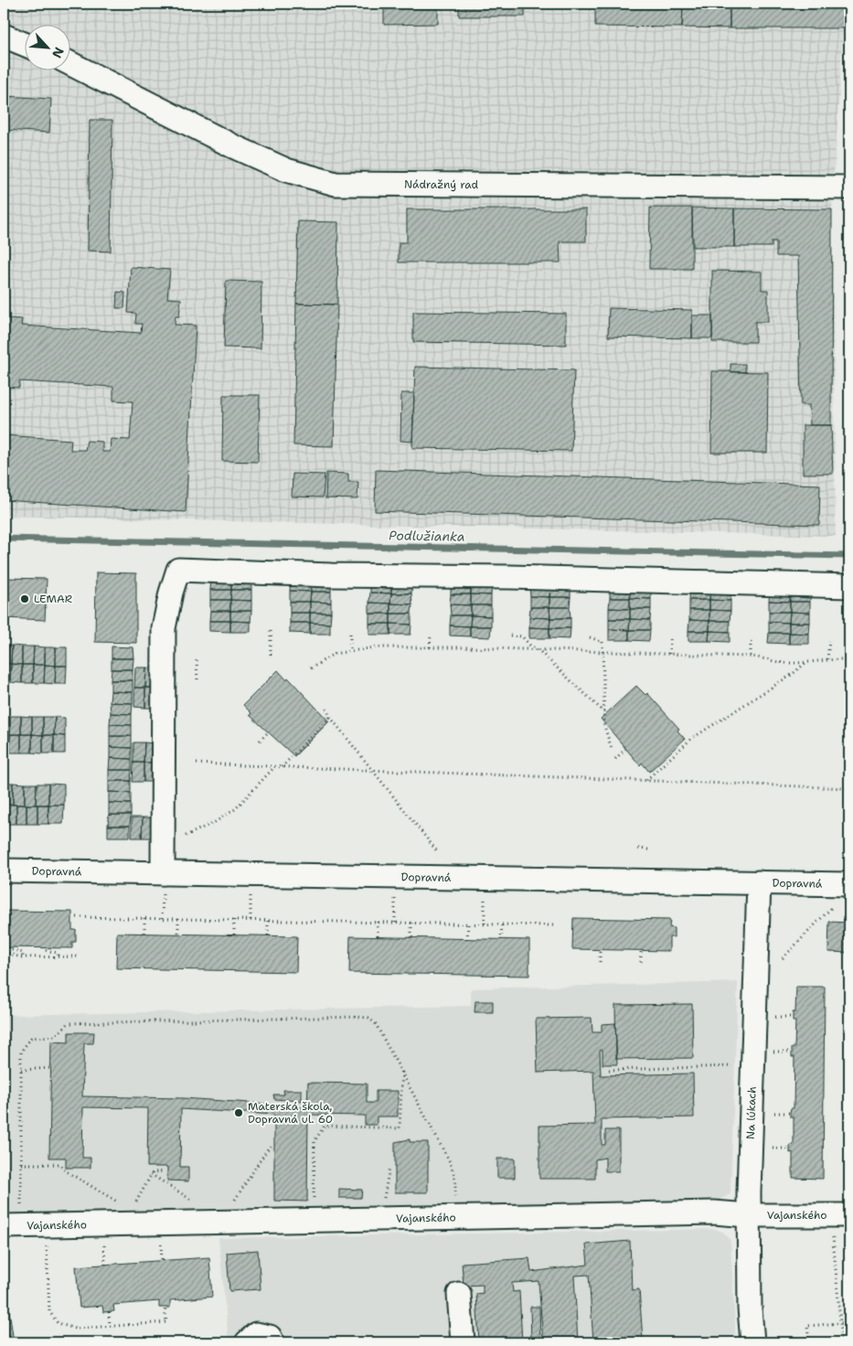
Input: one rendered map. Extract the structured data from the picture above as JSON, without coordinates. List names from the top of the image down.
{
  "streets": {
    "street": [
      "Nádražný rad",
      "Dopravná",
      "Na lúkach",
      "Vajanského"
    ]
  },
  "crossings": [
    ["Dopravná", "Na lúkach"],
    ["Na lúkach", "Vajanského"]
  ],
  "water": ["Podlužianka"],
  "places": ["LEMAR", "Materská škola, Dopravná ul. 60"],
  "north": "bottom right"
}
